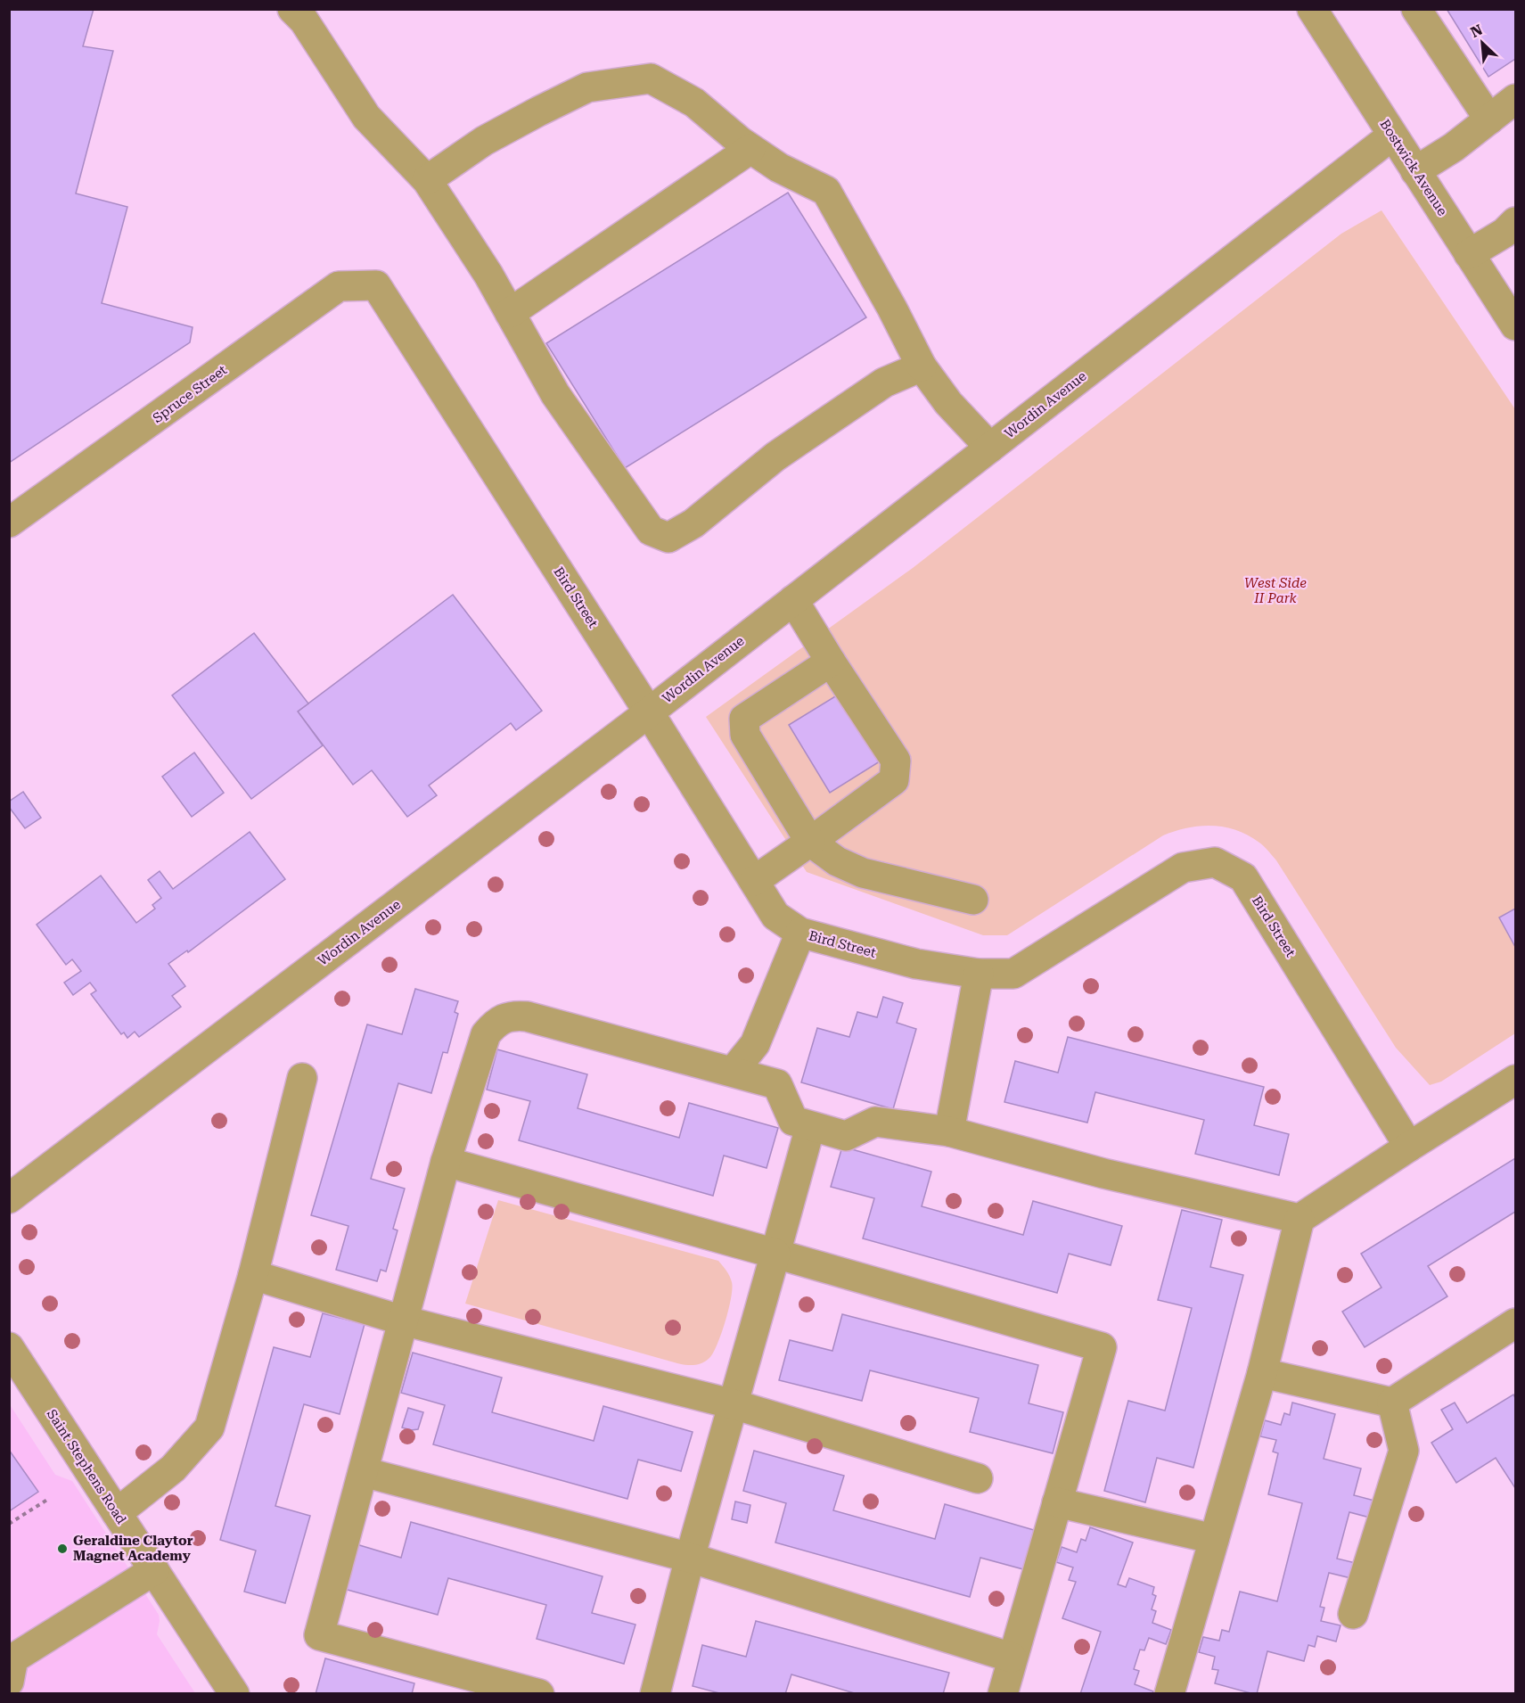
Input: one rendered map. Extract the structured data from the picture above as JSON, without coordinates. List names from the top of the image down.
{
  "streets": {
    "street": [
      "Bostwick Avenue",
      "Spruce Street",
      "Wordin Avenue",
      "Bird Street",
      "Saint Stephens Road"
    ]
  },
  "crossings": [
    ["Bostwick Avenue", "Wordin Avenue"],
    ["Spruce Street", "Bird Street"],
    ["Wordin Avenue", "Bird Street"]
  ],
  "parks": ["West Side II Park"],
  "places": ["Geraldine Claytor Magnet Academy"],
  "north": "top left"
}
